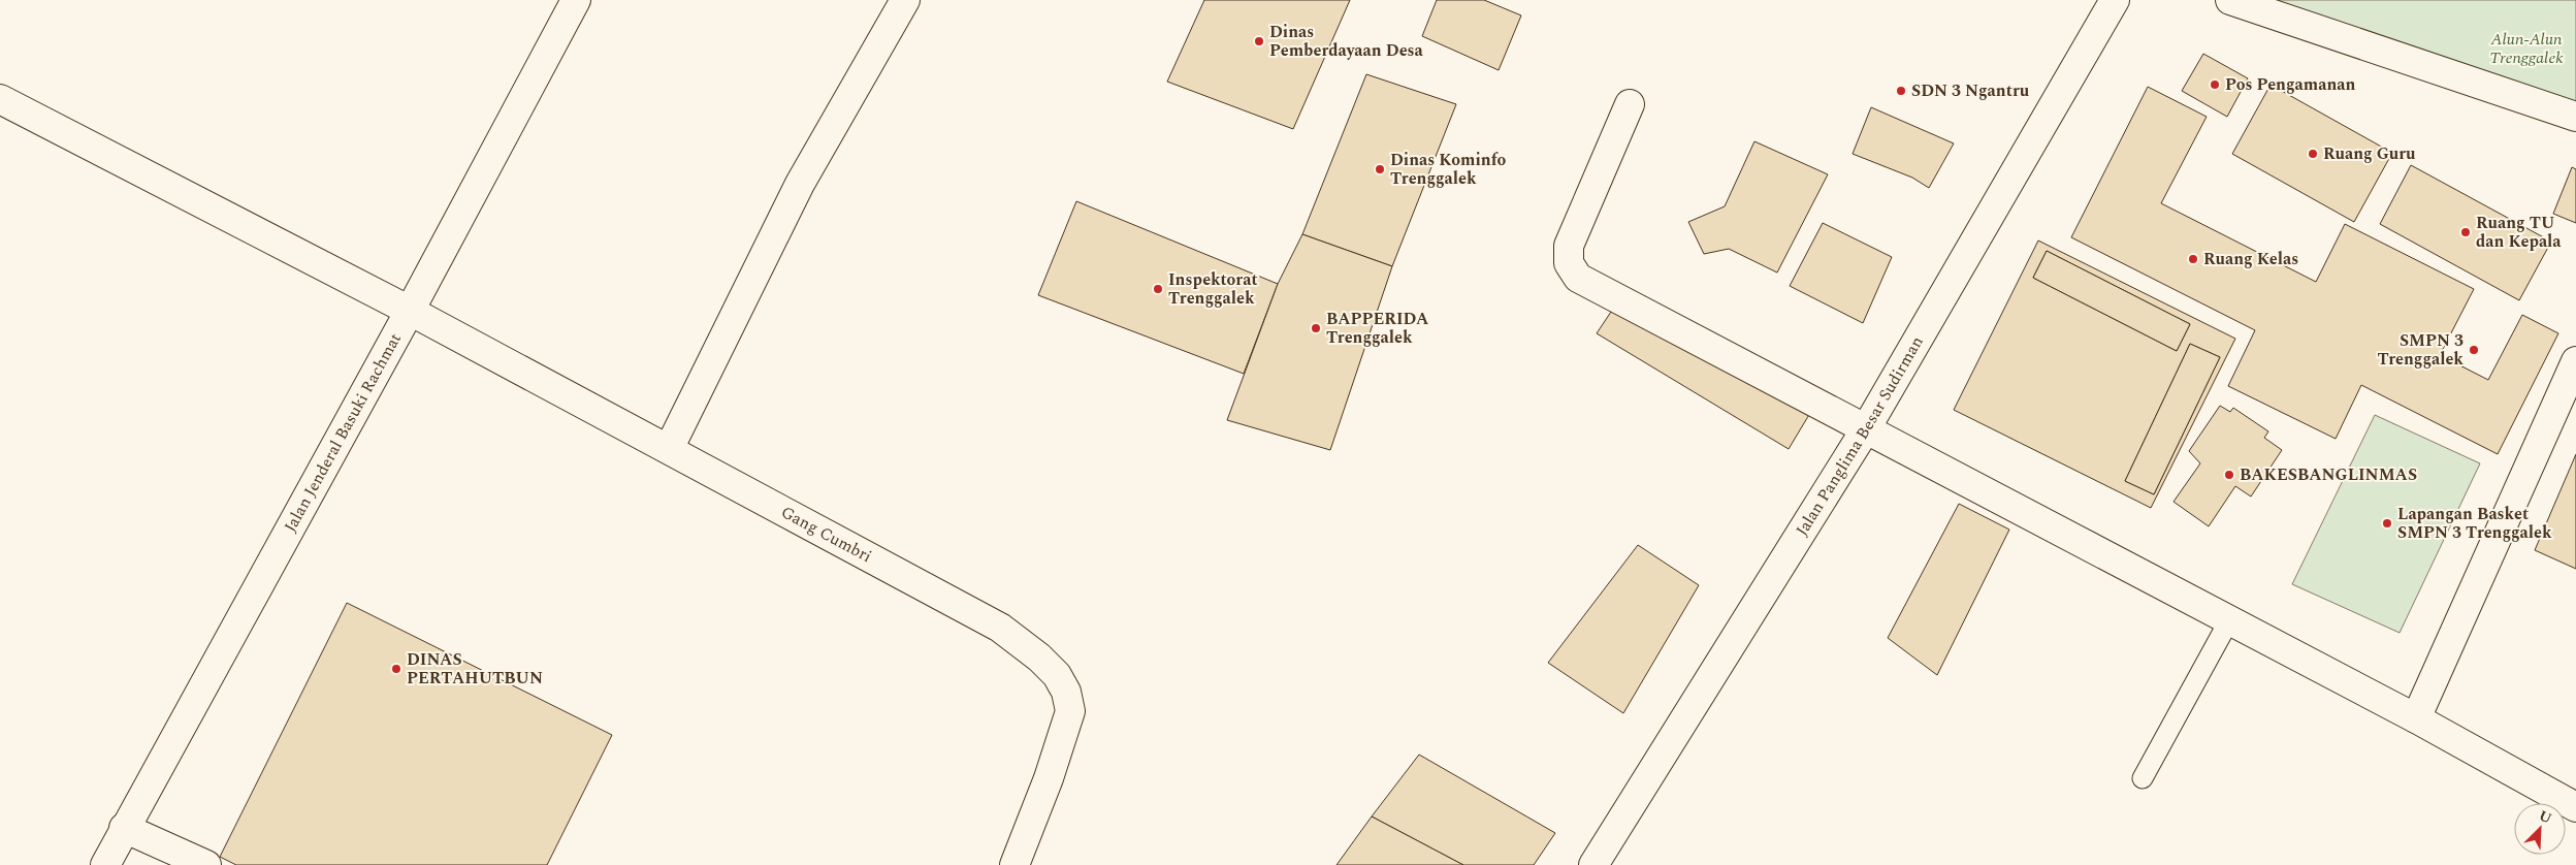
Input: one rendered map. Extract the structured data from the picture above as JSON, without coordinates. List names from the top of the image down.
{
  "streets": {
    "street": ["Jalan Jenderal Basuki Rachmat", "Jalan Panglima Besar Sudirman", "Gang Cumbri"]
  },
  "crossings": [
    ["Jalan Jenderal Basuki Rachmat", "Gang Cumbri"]
  ],
  "parks": ["Alun-Alun Trenggalek"],
  "places": [
    "Dinas Pemberdayaan Desa",
    "Pos Pengamanan",
    "SDN 3 Ngantru",
    "Ruang Guru",
    "Dinas Kominfo Trenggalek",
    "Ruang TU dan Kepala",
    "Ruang Kelas",
    "Inspektorat Trenggalek",
    "BAPPERIDA Trenggalek",
    "SMPN 3 Trenggalek",
    "BAKESBANGLINMAS",
    "Lapangan Basket SMPN 3 Trenggalek",
    "DINAS PERTAHUTBUN"
  ],
  "north": "top right"
}
